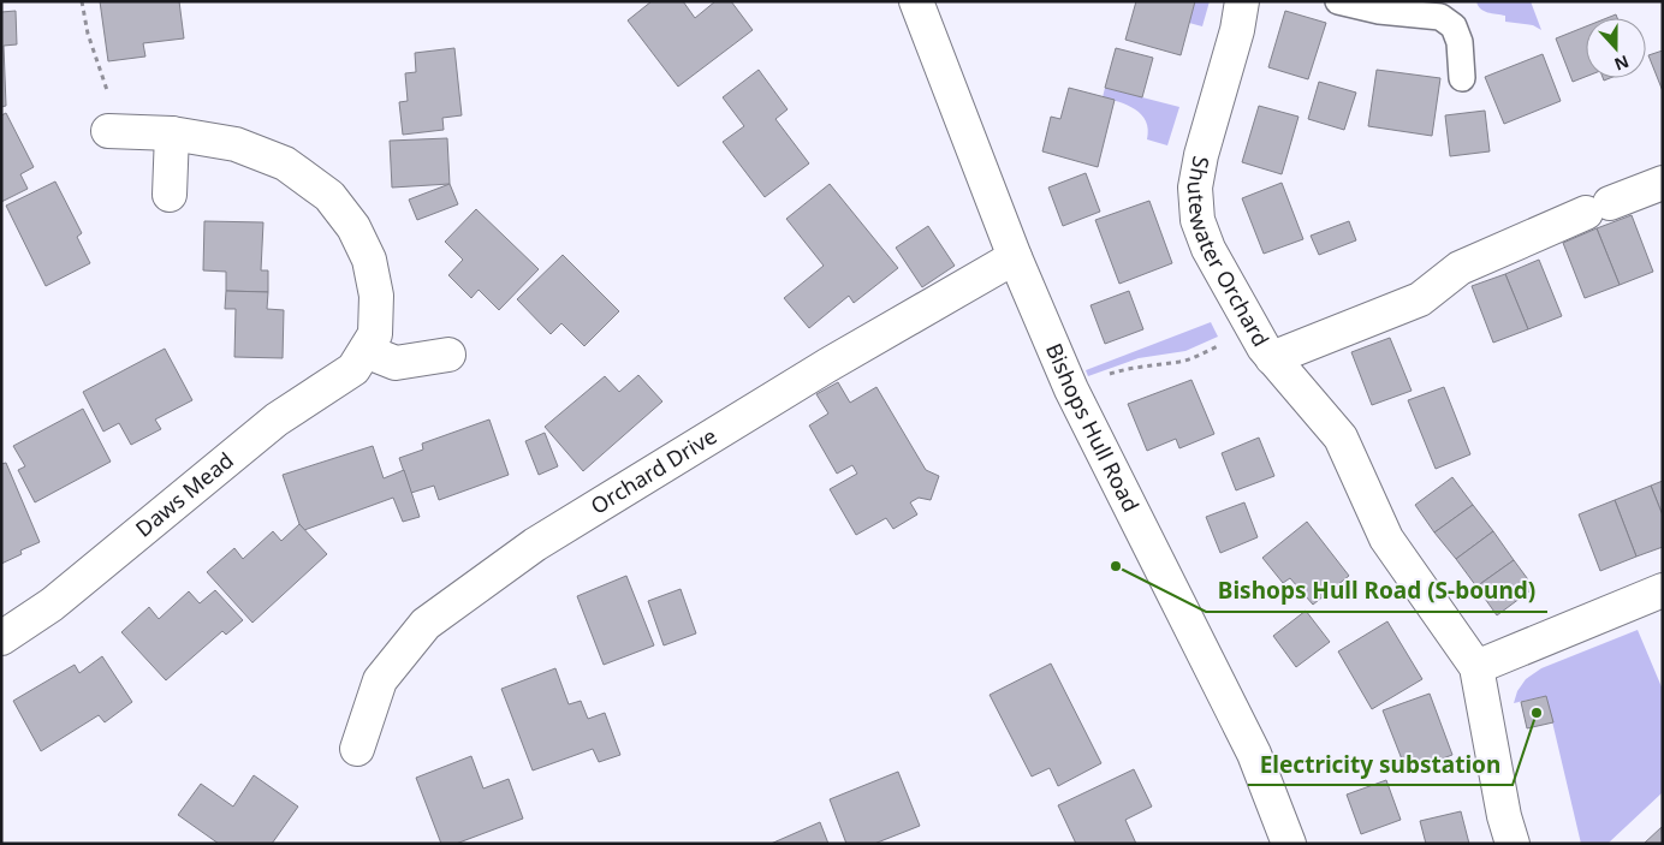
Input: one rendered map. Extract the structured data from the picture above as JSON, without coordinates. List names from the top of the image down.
{
  "streets": {
    "street": [
      "Shutewater Orchard",
      "Bishops Hull Road",
      "Orchard Drive",
      "Daws Mead"
    ]
  },
  "crossings": [
    ["Bishops Hull Road", "Orchard Drive"]
  ],
  "places": ["Bishops Hull Road (S-bound)", "Electricity substation"],
  "north": "bottom"
}
